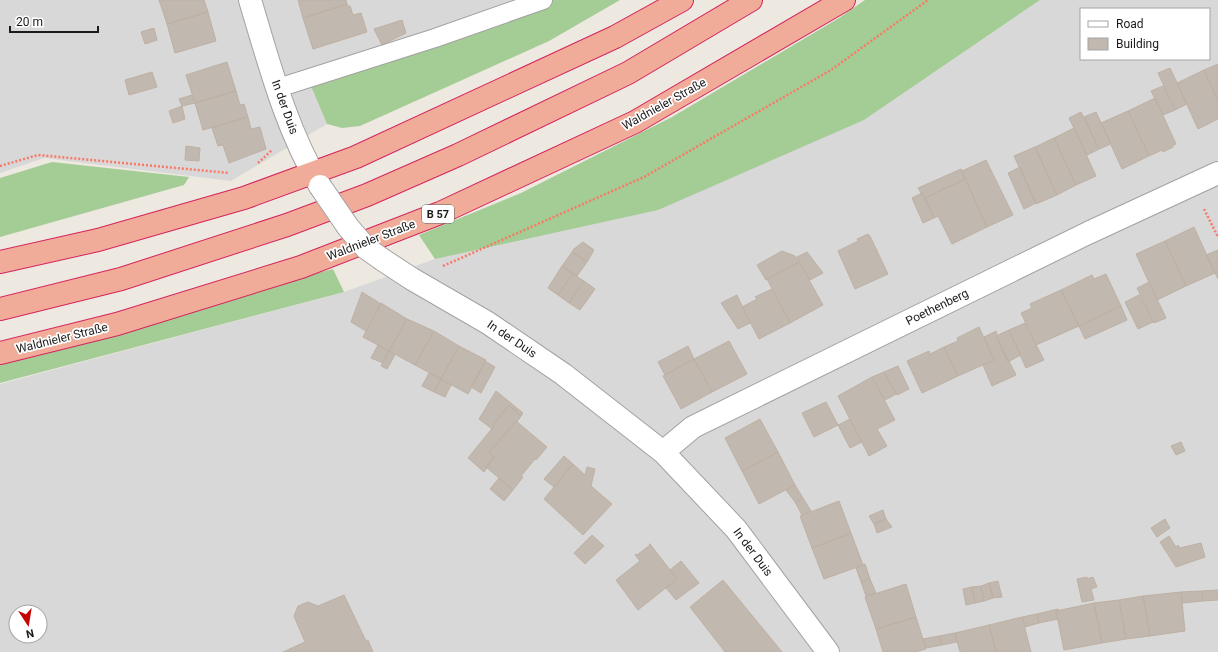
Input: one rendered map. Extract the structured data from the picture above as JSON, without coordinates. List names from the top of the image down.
{
  "streets": {
    "highway": ["Waldnieler Straße", "B 57"],
    "street": ["In der Duis", "Poethenberg"]
  },
  "crossings": [
    ["In der Duis", "Poethenberg"]
  ],
  "legend": ["Road", "Building"],
  "scale_bar": "20 m",
  "north": "bottom"
}
